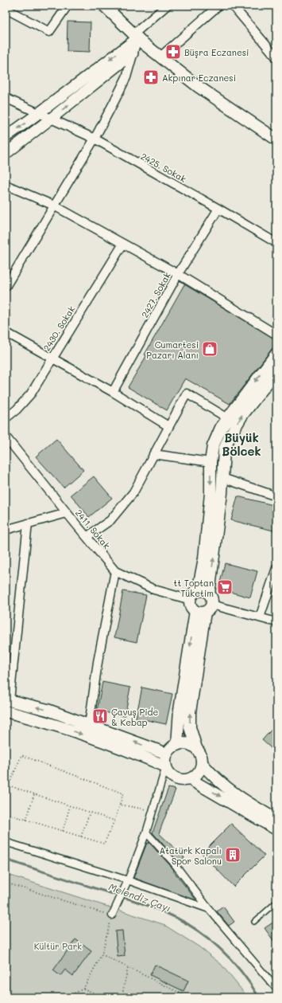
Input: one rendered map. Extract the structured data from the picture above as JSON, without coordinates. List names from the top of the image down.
{
  "streets": {
    "street": [
      "2425. Sokak",
      "2427. Sokak",
      "2430. Sokak",
      "2411. Sokak"
    ]
  },
  "crossings": [
    ["2425. Sokak", "2427. Sokak"]
  ],
  "districts": ["Büyük Bölcek"],
  "water": ["Melendiz Çayı"],
  "parks": ["Kültür Park"],
  "places": {
    "pharmacy": ["Büşra Eczanesi", "Akpınar Eczanesi"],
    "shop": ["Cumartesi Pazarı Alanı"],
    "supermarket": ["tt Toptan Tüketim"],
    "restaurant": ["Çavuş Pide & Kebap"],
    "building": ["Atatürk Kapalı Spor Salonu"]
  }
}
